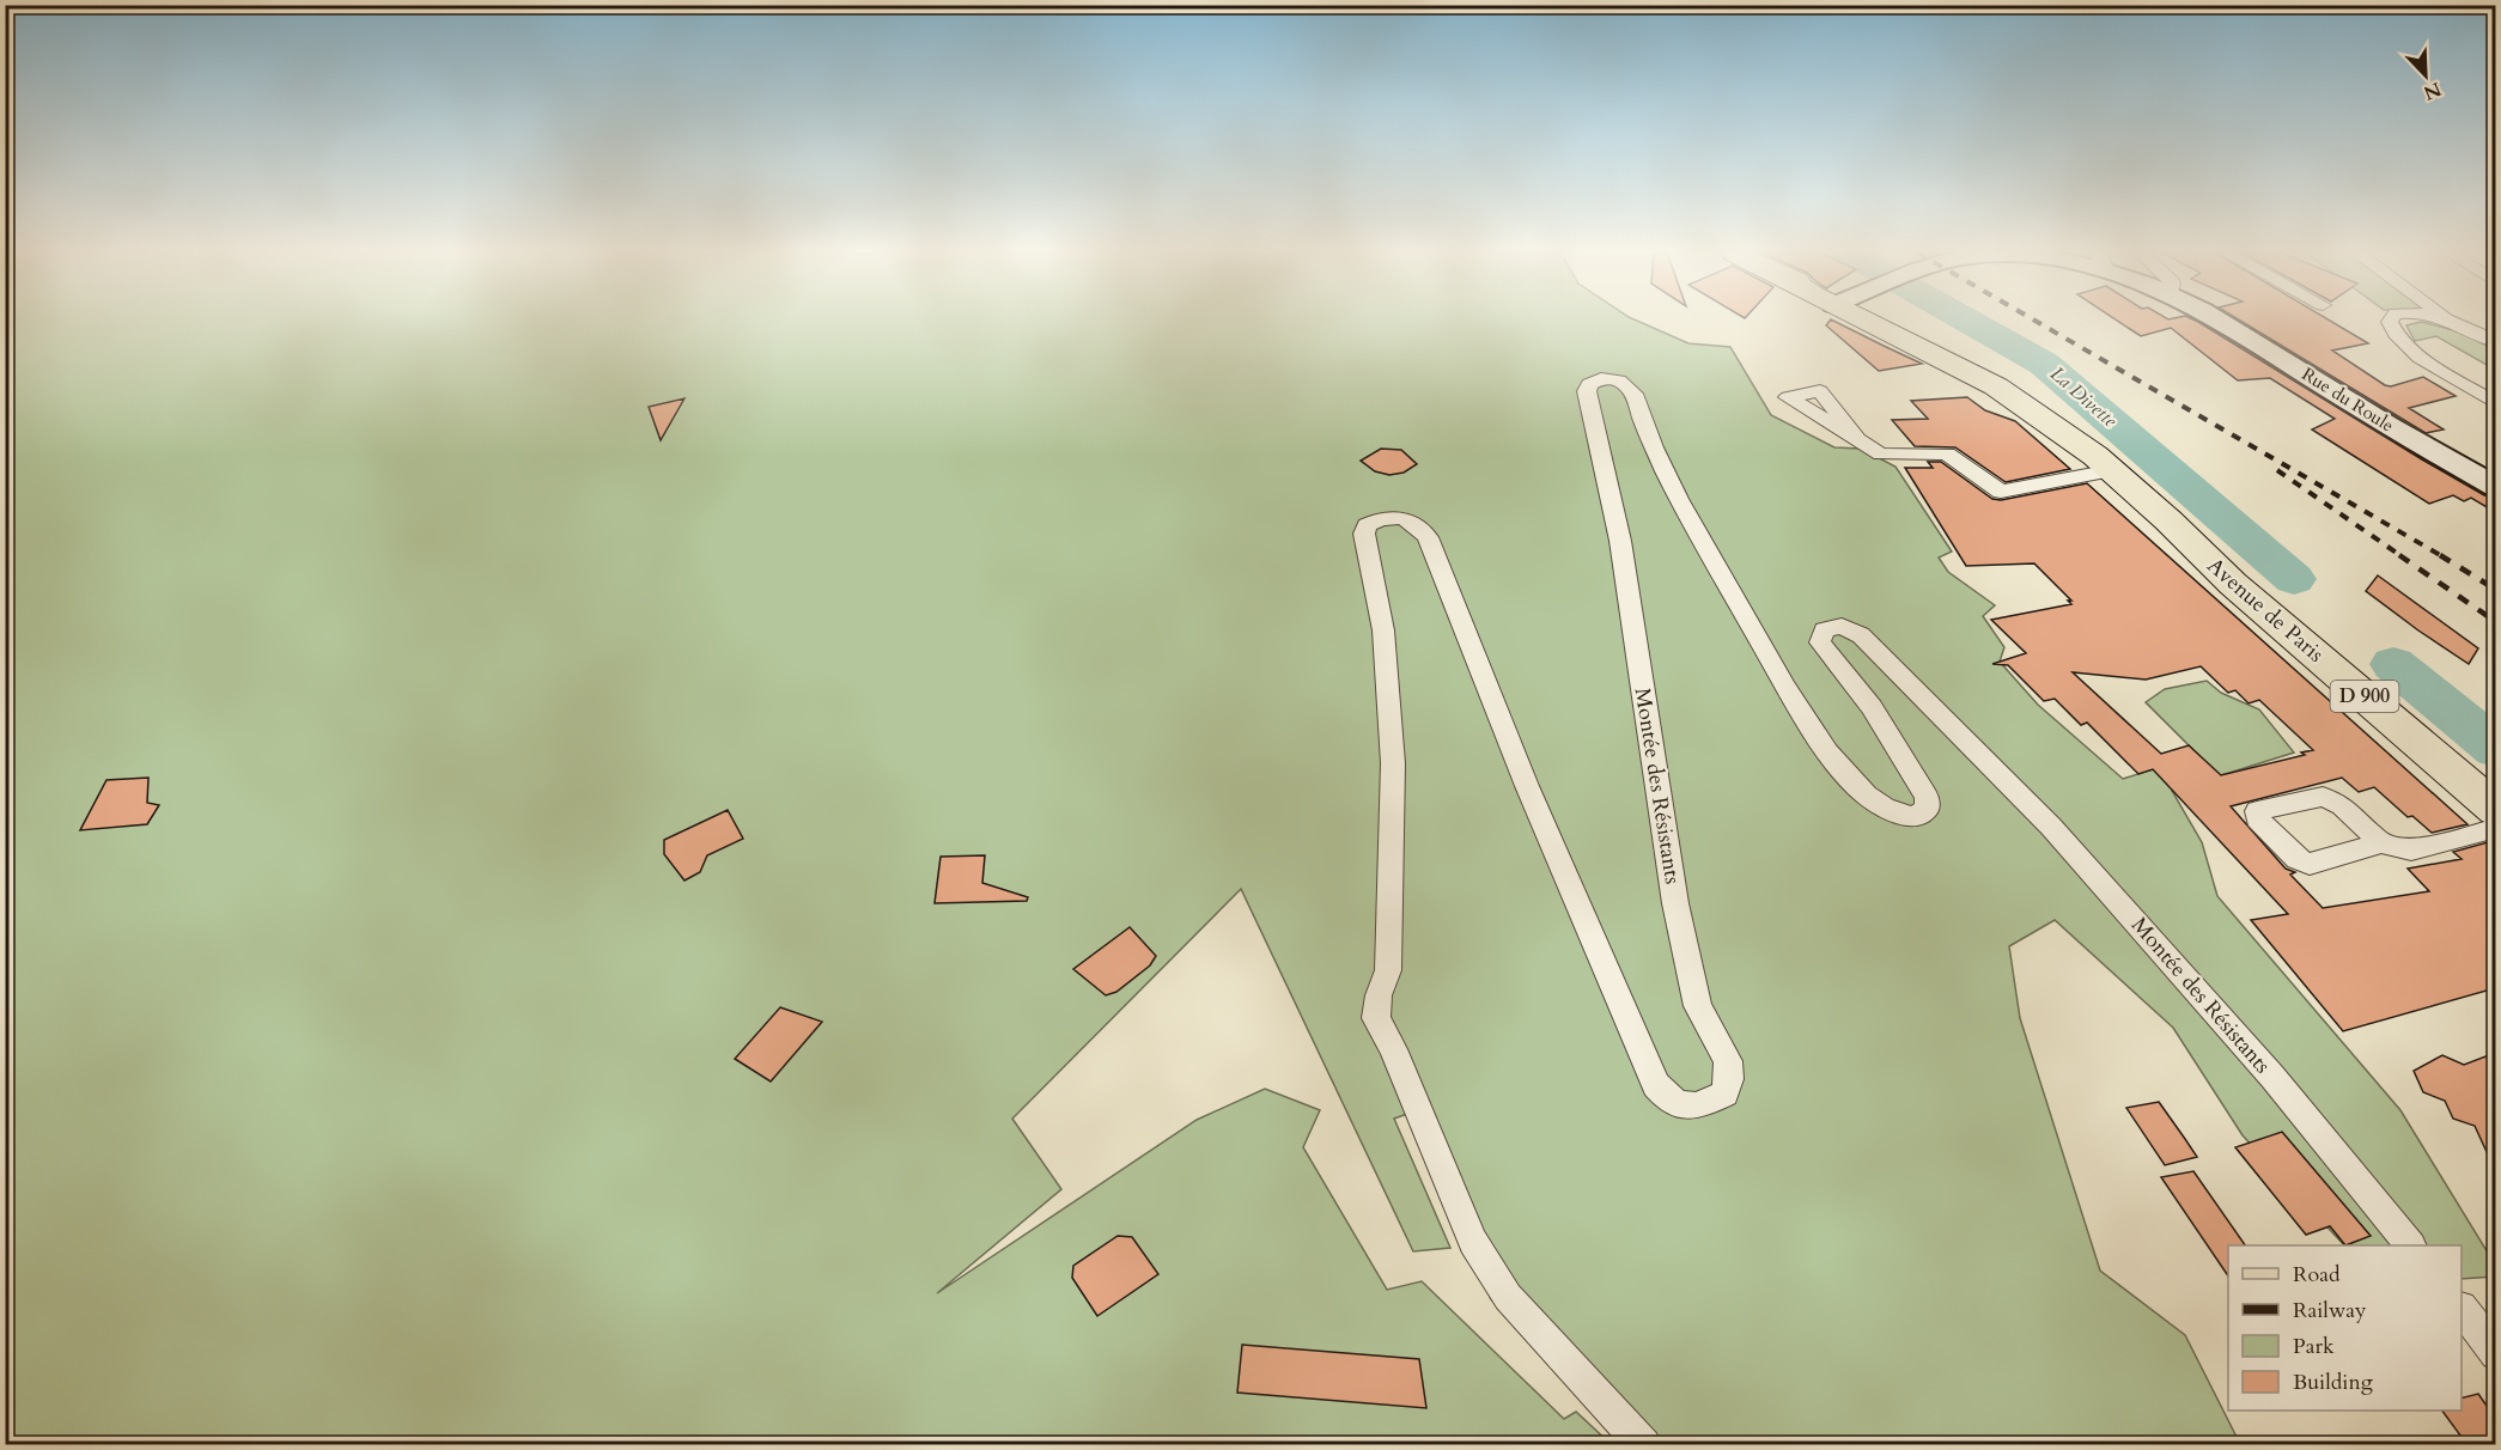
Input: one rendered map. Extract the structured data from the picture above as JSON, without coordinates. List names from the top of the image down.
{
  "streets": {
    "main road": ["Avenue de Paris", "D 900"],
    "street": ["Rue du Roule", "Montée des Résistants"]
  },
  "water": ["La Divette"],
  "legend": [
    "Road",
    "Railway",
    "Park",
    "Building"
  ],
  "north": "bottom right"
}
